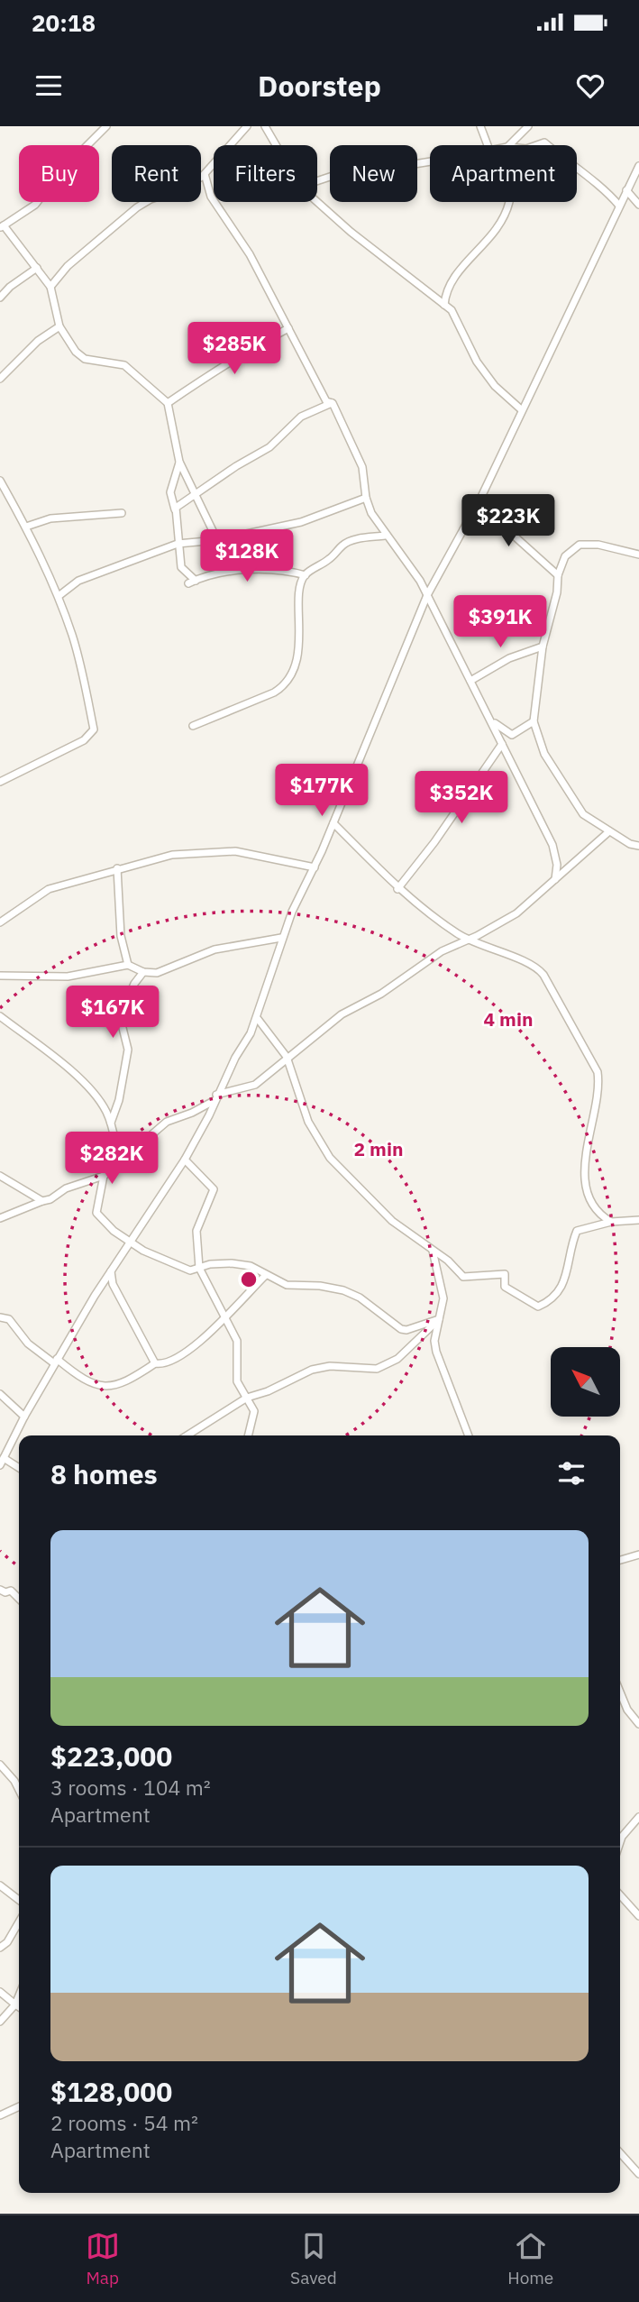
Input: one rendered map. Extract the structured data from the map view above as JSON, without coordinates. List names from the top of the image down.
{
  "north": "top left",
  "page": {
    "status": "20:18",
    "header": "Doorstep",
    "chip": [
      "Buy",
      "Rent",
      "Filters",
      "New",
      "Apartment"
    ],
    "price": [
      "$285K",
      "$223K",
      "$128K",
      "$391K",
      "$177K",
      "$352K",
      "$167K",
      "$282K"
    ],
    "heading": "8 homes",
    "list": [
      {
        "name": "$223,000",
        "note": "3 rooms · 104 m² · Apartment"
      },
      {
        "name": "$128,000",
        "note": "2 rooms · 54 m² · Apartment"
      }
    ],
    "tabs": ["Map", "Saved", "Home"]
  },
  "rings": ["4 min", "2 min"]
}
